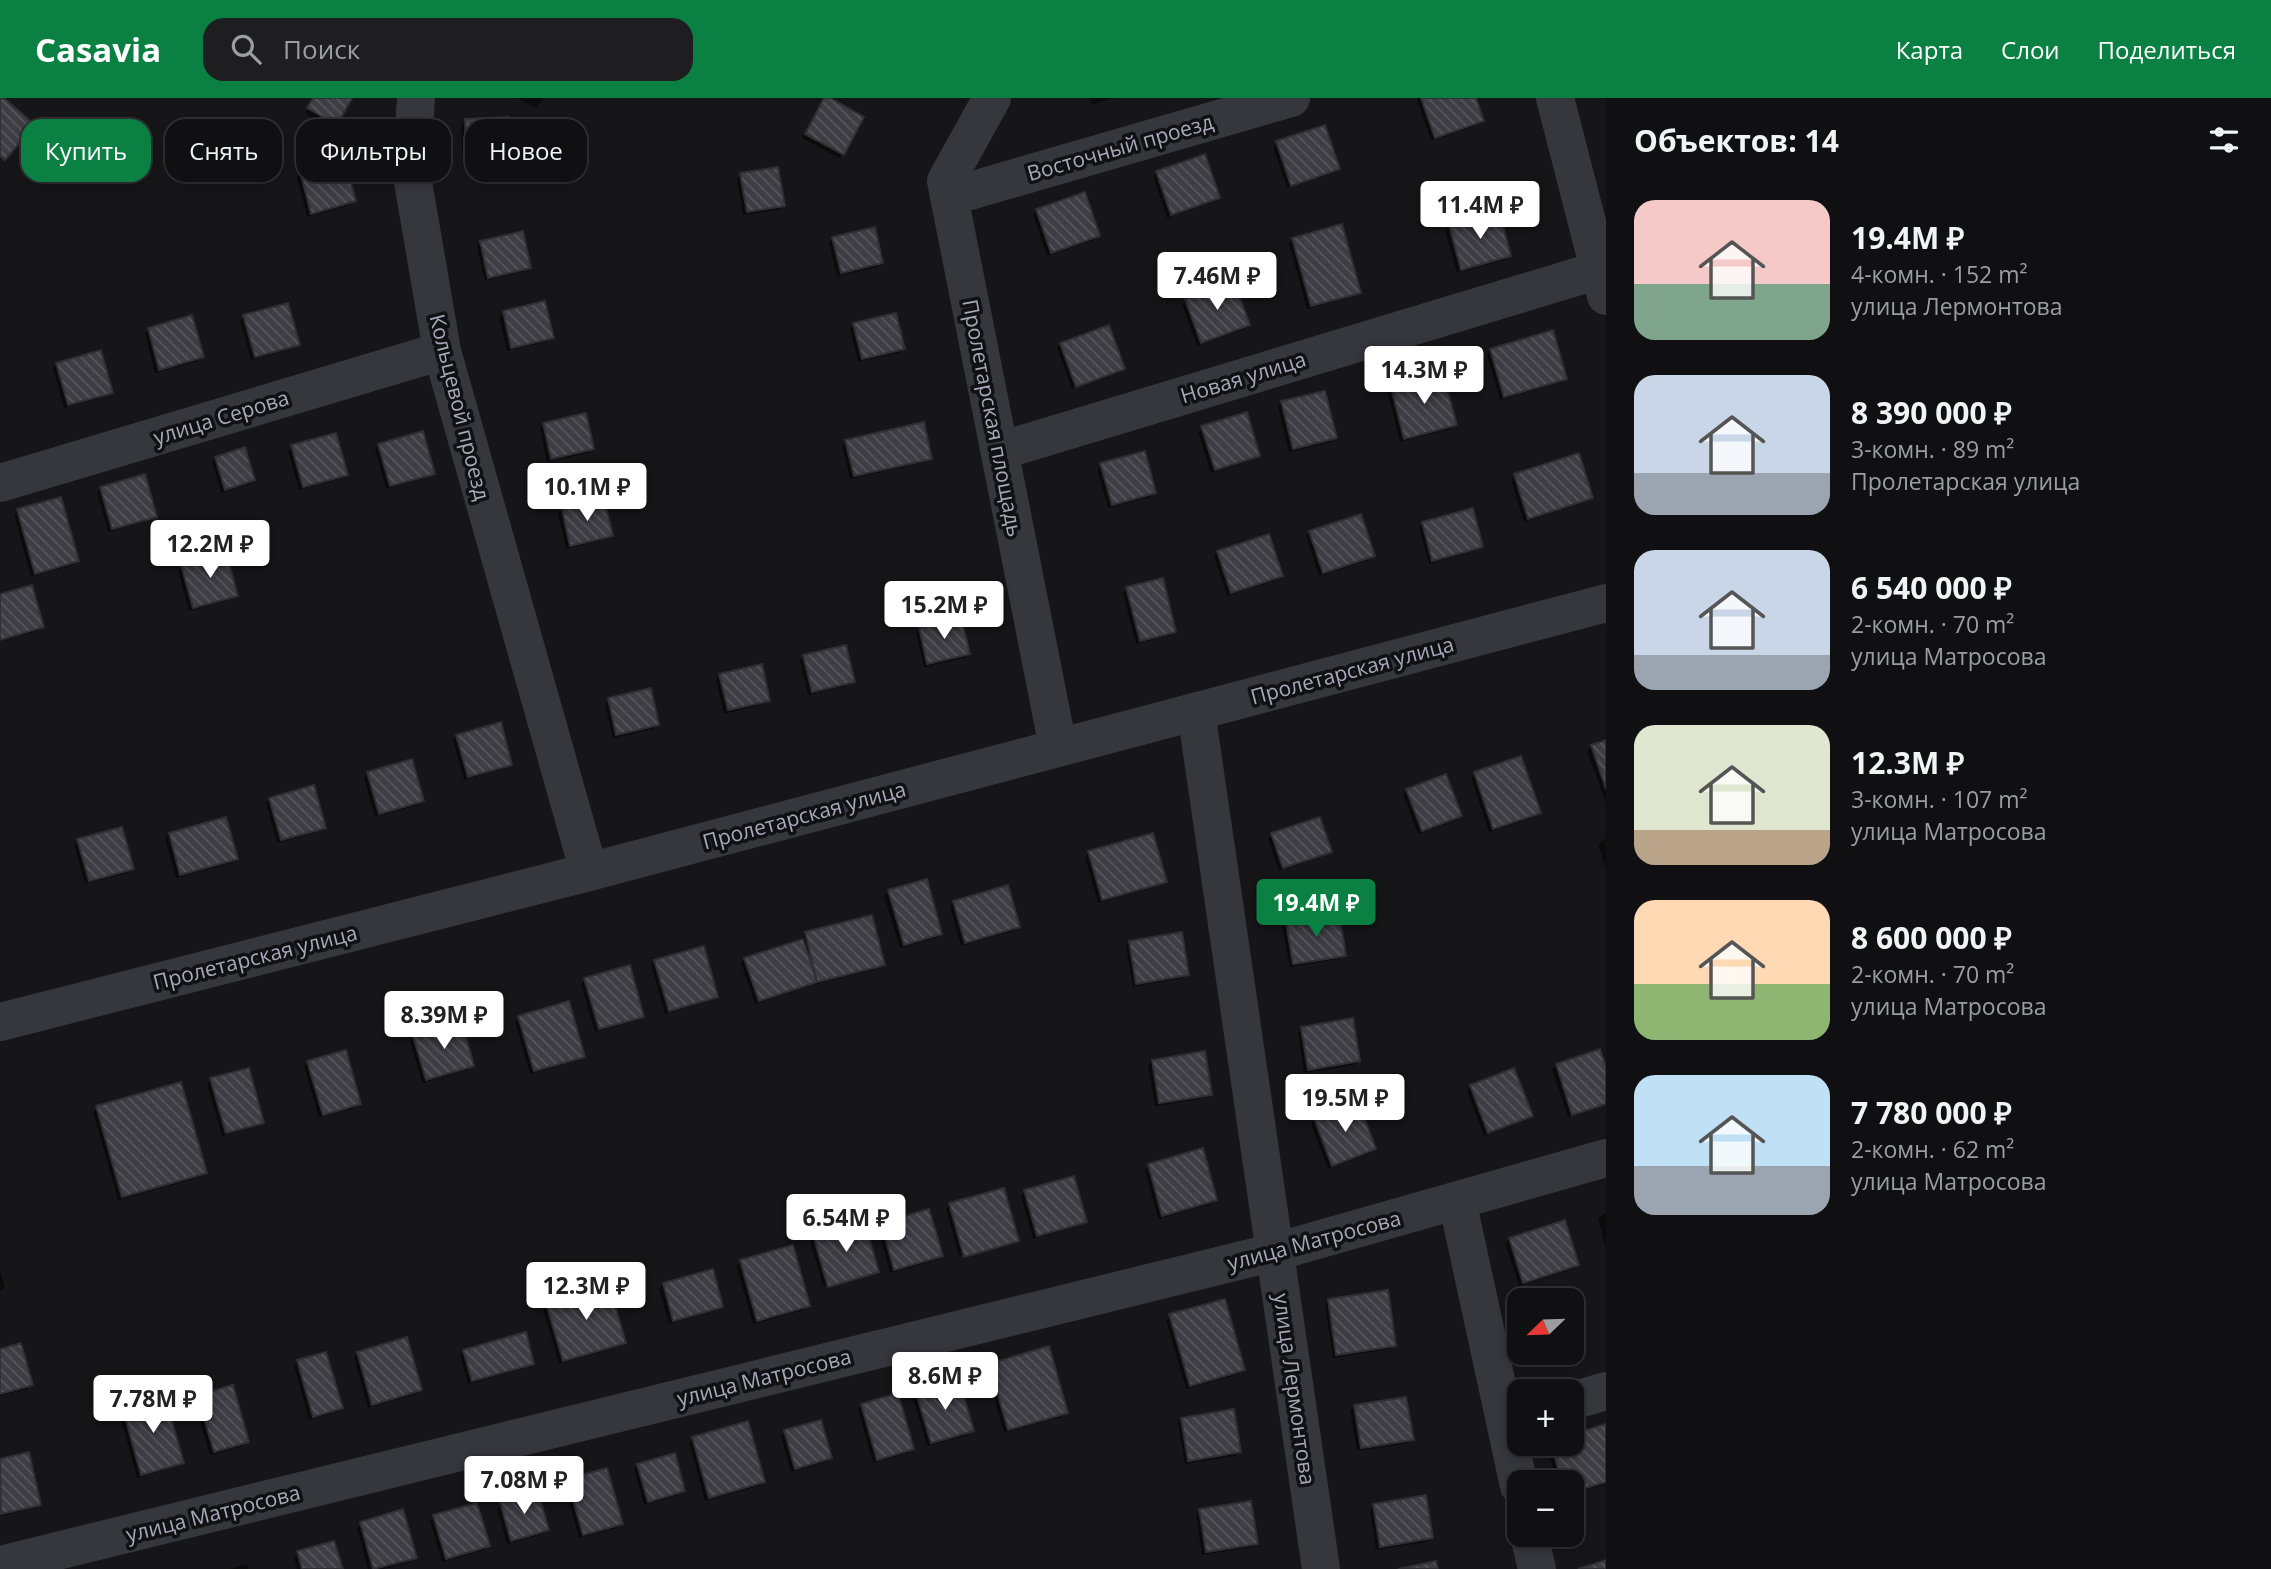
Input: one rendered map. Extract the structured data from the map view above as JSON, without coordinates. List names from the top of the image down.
{
  "streets": {
    "street": [
      "Восточный проезд",
      "Новая улица",
      "Кольцевой проезд",
      "улица Серова",
      "Пролетарская площадь",
      "Пролетарская улица",
      "улица Матросова",
      "улица Лермонтова"
    ]
  },
  "crossings": [
    ["Восточный проезд", "Пролетарская площадь"],
    ["Новая улица", "Пролетарская площадь"],
    ["Кольцевой проезд", "улица Серова"],
    ["Кольцевой проезд", "Пролетарская улица"],
    ["Пролетарская площадь", "Пролетарская улица"],
    ["Пролетарская улица", "улица Лермонтова"],
    ["улица Матросова", "улица Лермонтова"]
  ],
  "north": "bottom left",
  "page": {
    "header": "Casavia",
    "search": "Поиск",
    "nav": ["Карта", "Слои", "Поделиться"],
    "heading": "Объектов: 14",
    "chip": [
      "Купить",
      "Снять",
      "Фильтры",
      "Новое"
    ],
    "price": [
      "11.4M ₽",
      "7.46M ₽",
      "14.3M ₽",
      "10.1M ₽",
      "12.2M ₽",
      "15.2M ₽",
      "19.4M ₽",
      "8.39M ₽",
      "19.5M ₽",
      "6.54M ₽",
      "12.3M ₽",
      "8.6M ₽",
      "7.78M ₽",
      "7.08M ₽"
    ],
    "list": [
      {
        "name": "19.4M ₽",
        "note": "4-комн. · 152 m² · улица Лермонтова"
      },
      {
        "name": "8 390 000 ₽",
        "note": "3-комн. · 89 m² · Пролетарская улица"
      },
      {
        "name": "6 540 000 ₽",
        "note": "2-комн. · 70 m² · улица Матросова"
      },
      {
        "name": "12.3M ₽",
        "note": "3-комн. · 107 m² · улица Матросова"
      },
      {
        "name": "8 600 000 ₽",
        "note": "2-комн. · 70 m² · улица Матросова"
      },
      {
        "name": "7 780 000 ₽",
        "note": "2-комн. · 62 m² · улица Матросова"
      }
    ],
    "map_buttons": ["+", "−"]
  }
}
